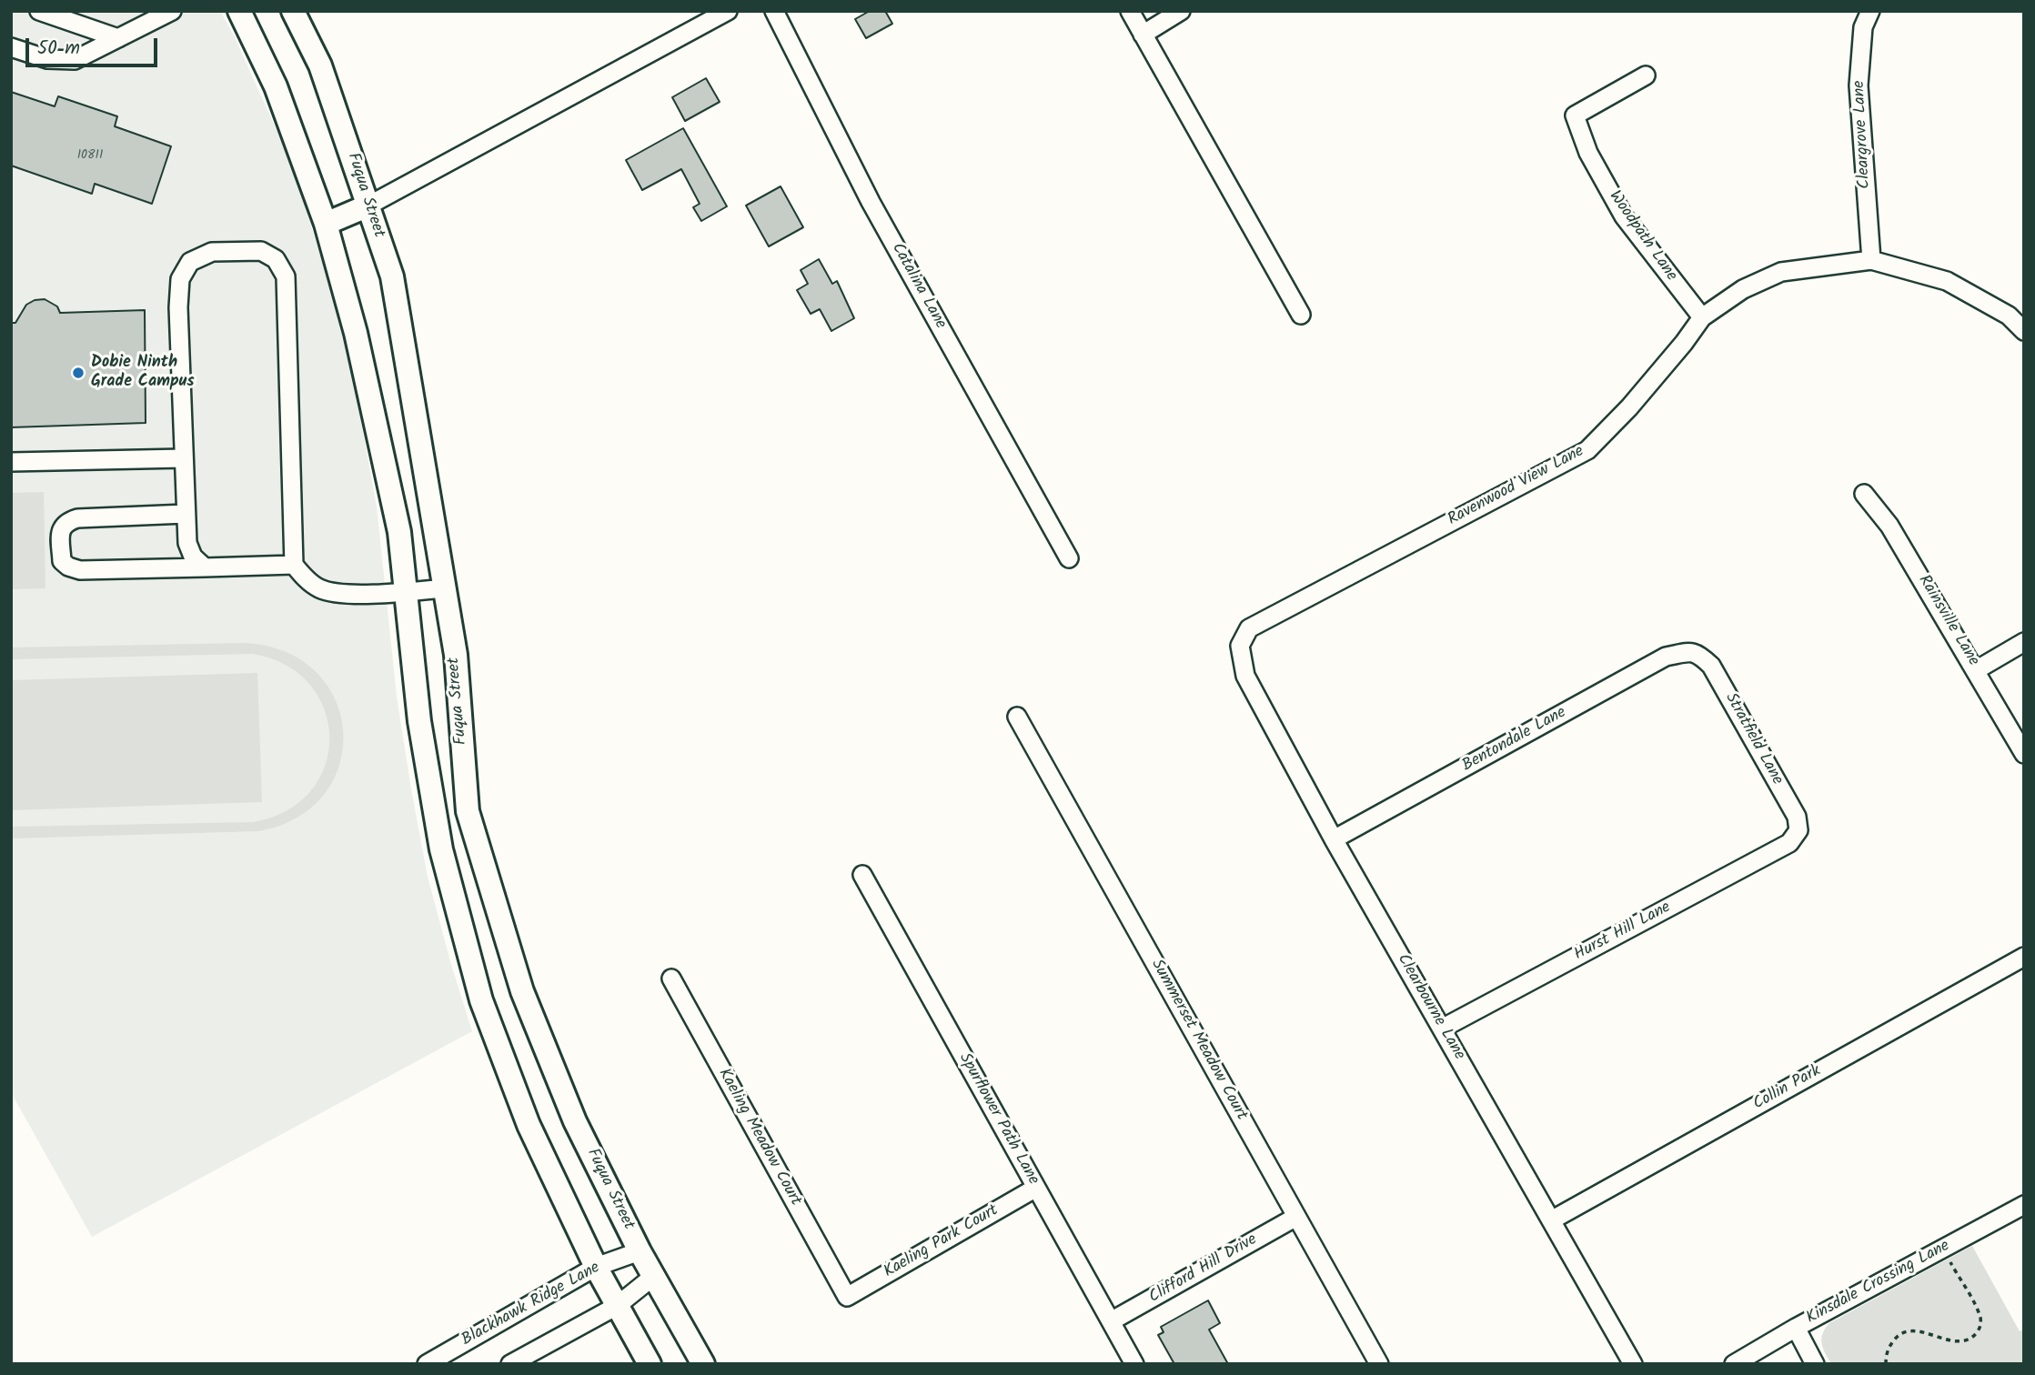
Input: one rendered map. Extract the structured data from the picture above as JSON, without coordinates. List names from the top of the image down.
{
  "streets": {
    "main road": ["Fuqua Street"],
    "street": [
      "Cleargrove Lane",
      "Woodpath Lane",
      "Catalina Lane",
      "Ravenwood View Lane",
      "Rainsville Lane",
      "Stratfield Lane",
      "Bentondale Lane",
      "Hurst Hill Lane",
      "Clearbourne Lane",
      "Summerset Meadow Court",
      "Collin Park",
      "Spurflower Path Lane",
      "Kaeling Meadow Court",
      "Kaeling Park Court",
      "Clifford Hill Drive",
      "Kinsdale Crossing Lane",
      "Blackhawk Ridge Lane"
    ]
  },
  "crossings": [
    ["Cleargrove Lane", "Ravenwood View Lane"],
    ["Fuqua Street", "Blackhawk Ridge Lane"],
    ["Woodpath Lane", "Ravenwood View Lane"],
    ["Ravenwood View Lane", "Clearbourne Lane"],
    ["Stratfield Lane", "Bentondale Lane"],
    ["Stratfield Lane", "Hurst Hill Lane"],
    ["Bentondale Lane", "Clearbourne Lane"],
    ["Hurst Hill Lane", "Clearbourne Lane"],
    ["Clearbourne Lane", "Collin Park"],
    ["Summerset Meadow Court", "Clifford Hill Drive"],
    ["Spurflower Path Lane", "Kaeling Park Court"],
    ["Spurflower Path Lane", "Clifford Hill Drive"],
    ["Kaeling Meadow Court", "Kaeling Park Court"]
  ],
  "places": ["Dobie Ninth Grade Campus"],
  "house_numbers": ["10811"],
  "scale_bar": "50 m"
}
